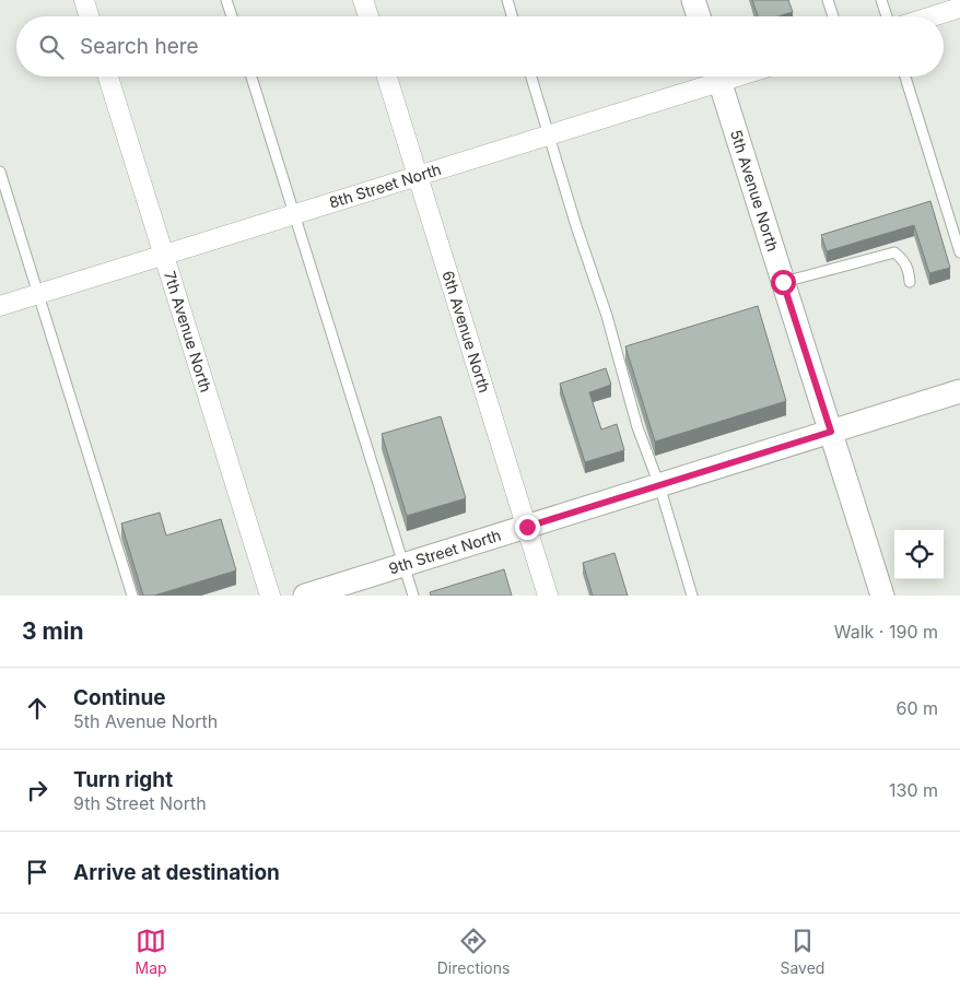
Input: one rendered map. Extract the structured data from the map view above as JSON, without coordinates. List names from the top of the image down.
{
  "streets": {
    "street": [
      "8th Street North",
      "5th Avenue North",
      "7th Avenue North",
      "6th Avenue North",
      "9th Street North"
    ]
  },
  "crossings": [
    ["8th Street North", "7th Avenue North"],
    ["8th Street North", "6th Avenue North"],
    ["5th Avenue North", "9th Street North"],
    ["6th Avenue North", "9th Street North"]
  ],
  "page": {
    "search": "Search here",
    "heading": ["3 min", "Walk · 190 m"],
    "list": [
      ["Continue", "5th Avenue North", "60 m"],
      ["Turn right", "9th Street North", "130 m"],
      "Arrive at destination"
    ],
    "nav": ["Map", "Directions", "Saved"]
  }
}
